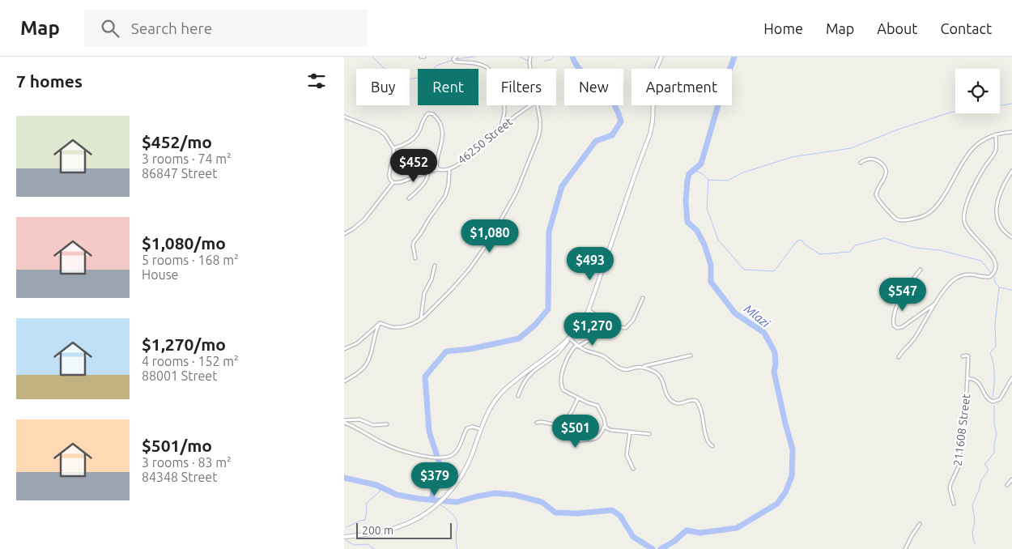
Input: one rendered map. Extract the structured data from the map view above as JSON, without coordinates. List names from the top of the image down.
{
  "streets": {
    "street": ["46250 Street", "211608 Street"]
  },
  "water": ["Mlazi"],
  "scale_bar": "200 m",
  "page": {
    "header": "Map",
    "search": "Search here",
    "nav": [
      "Home",
      "Map",
      "About",
      "Contact"
    ],
    "heading": "7 homes",
    "chip": [
      "Buy",
      "Rent",
      "Filters",
      "New",
      "Apartment"
    ],
    "list": [
      {
        "name": "$452/mo",
        "note": "3 rooms · 74 m² · 86847 Street"
      },
      {
        "name": "$1,080/mo",
        "note": "5 rooms · 168 m² · House"
      },
      {
        "name": "$1,270/mo",
        "note": "4 rooms · 152 m² · 88001 Street"
      },
      {
        "name": "$501/mo",
        "note": "3 rooms · 83 m² · 84348 Street"
      }
    ],
    "price": [
      "$452",
      "$1,080",
      "$493",
      "$547",
      "$1,270",
      "$501",
      "$379"
    ],
    "scale": "200 m"
  }
}
